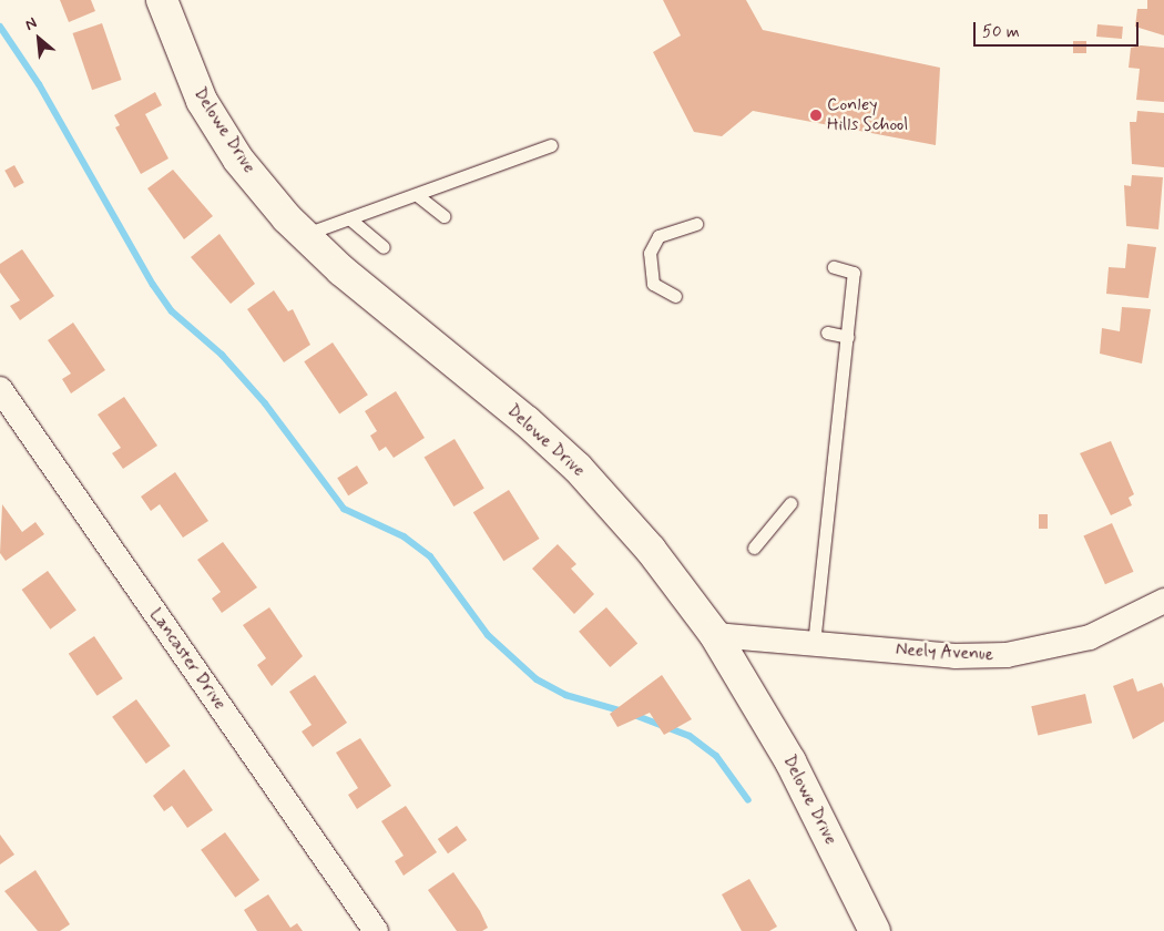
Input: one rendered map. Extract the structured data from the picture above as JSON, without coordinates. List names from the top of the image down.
{
  "streets": {
    "street": ["Delowe Drive", "Neely Avenue", "Lancaster Drive"]
  },
  "crossings": [
    ["Delowe Drive", "Neely Avenue"]
  ],
  "places": ["Conley Hills School"],
  "scale_bar": "50 m",
  "north": "top left"
}
